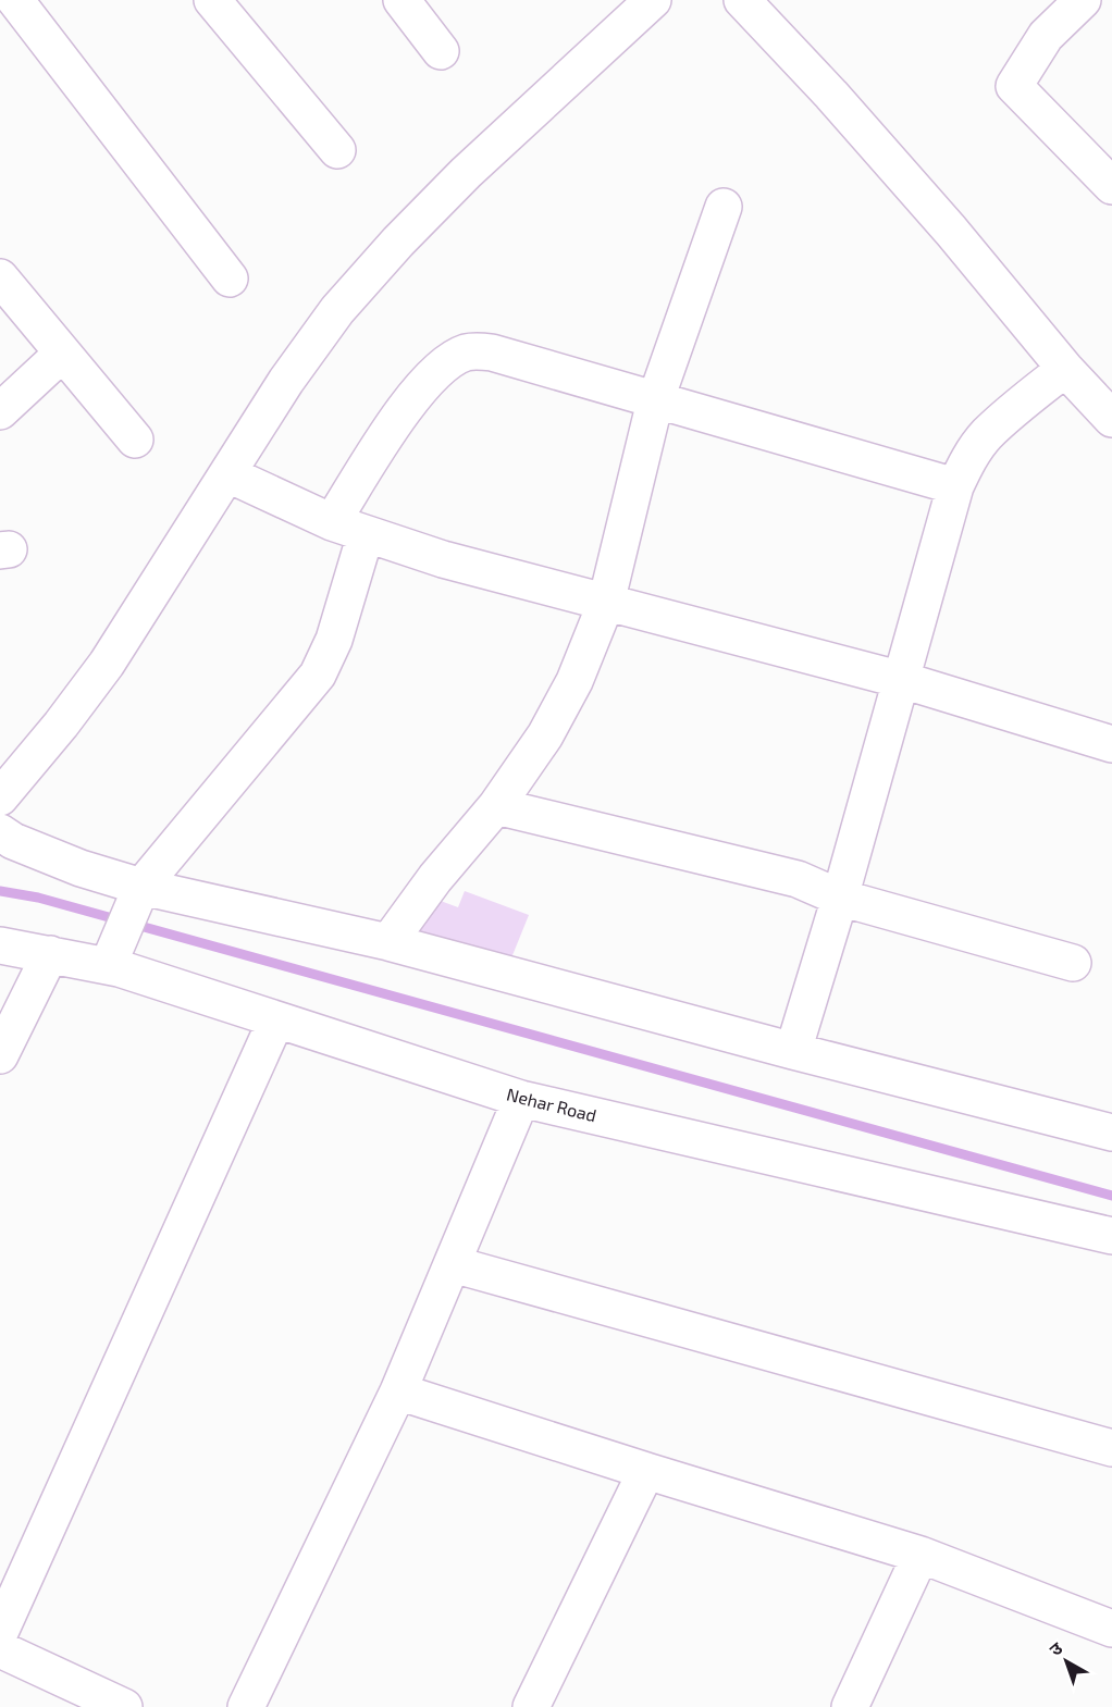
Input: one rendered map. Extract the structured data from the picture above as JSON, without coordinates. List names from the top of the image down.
{
  "streets": {
    "street": ["Nehar Road"]
  },
  "north": "top left"
}
